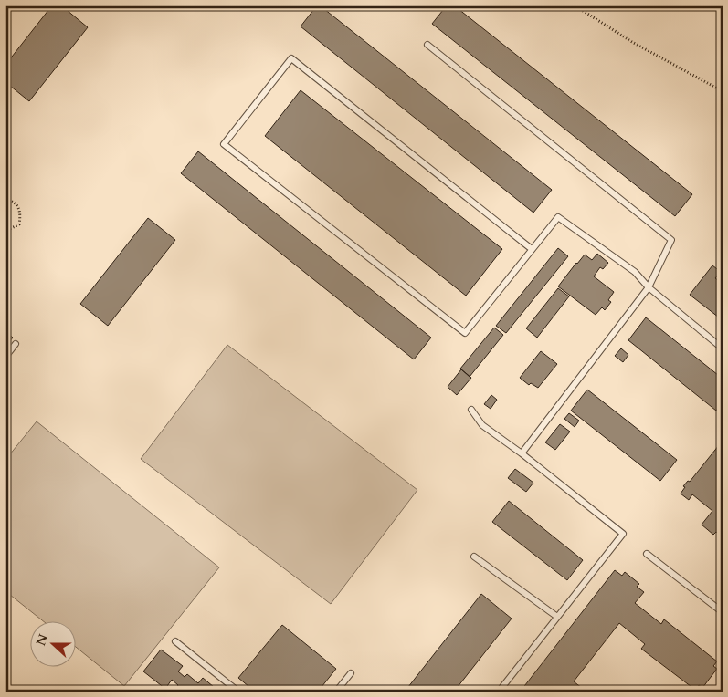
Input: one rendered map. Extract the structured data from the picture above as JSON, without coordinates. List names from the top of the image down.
{
  "north": "left"
}
